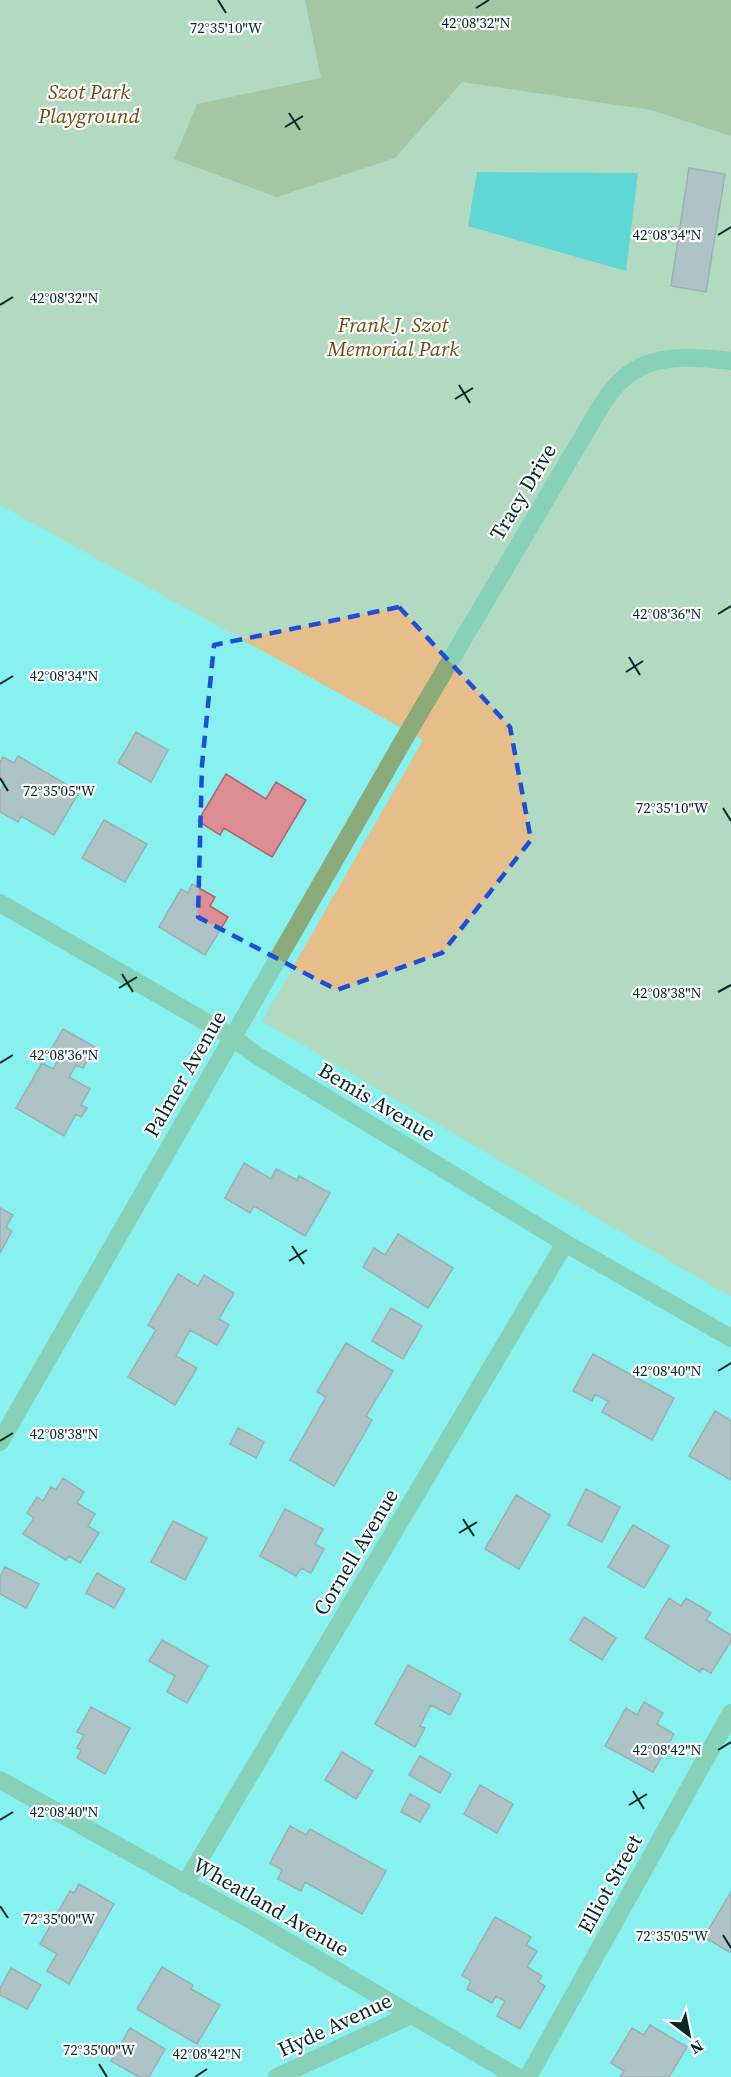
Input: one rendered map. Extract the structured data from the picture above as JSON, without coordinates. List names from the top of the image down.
{
  "streets": {
    "street": [
      "Tracy Drive",
      "Palmer Avenue",
      "Bemis Avenue",
      "Cornell Avenue",
      "Elliot Street",
      "Wheatland Avenue",
      "Hyde Avenue"
    ]
  },
  "crossings": [
    ["Tracy Drive", "Palmer Avenue"],
    ["Palmer Avenue", "Bemis Avenue"],
    ["Bemis Avenue", "Cornell Avenue"],
    ["Cornell Avenue", "Wheatland Avenue"],
    ["Wheatland Avenue", "Hyde Avenue"]
  ],
  "parks": ["Szot Park Playground", "Frank J. Szot Memorial Park"],
  "north": "bottom right",
  "coordinates": [
    "42°08'32\"N",
    "72°35'10\"W",
    "42°08'34\"N",
    "42°08'36\"N",
    "72°35'05\"W",
    "42°08'38\"N",
    "42°08'40\"N",
    "42°08'42\"N",
    "72°35'00\"W"
  ]
}
